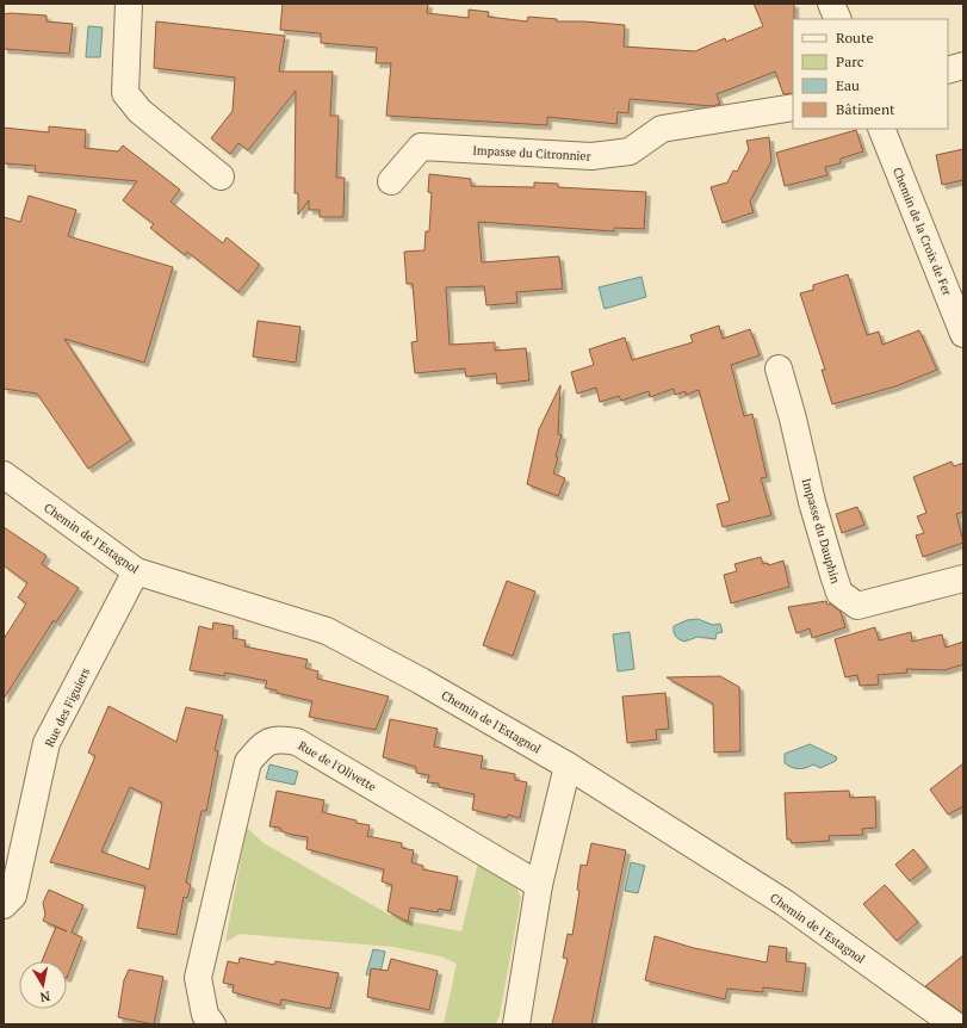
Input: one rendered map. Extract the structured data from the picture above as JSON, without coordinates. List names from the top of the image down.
{
  "streets": {
    "street": [
      "Impasse du Citronnier",
      "Chemin de la Croix de Fer",
      "Impasse du Dauphin",
      "Chemin de l'Estagnol",
      "Rue des Figuiers",
      "Rue de l'Olivette"
    ]
  },
  "crossings": [
    ["Chemin de l'Estagnol", "Rue des Figuiers"]
  ],
  "legend": [
    "Route",
    "Parc",
    "Eau",
    "Bâtiment"
  ],
  "north": "bottom"
}
